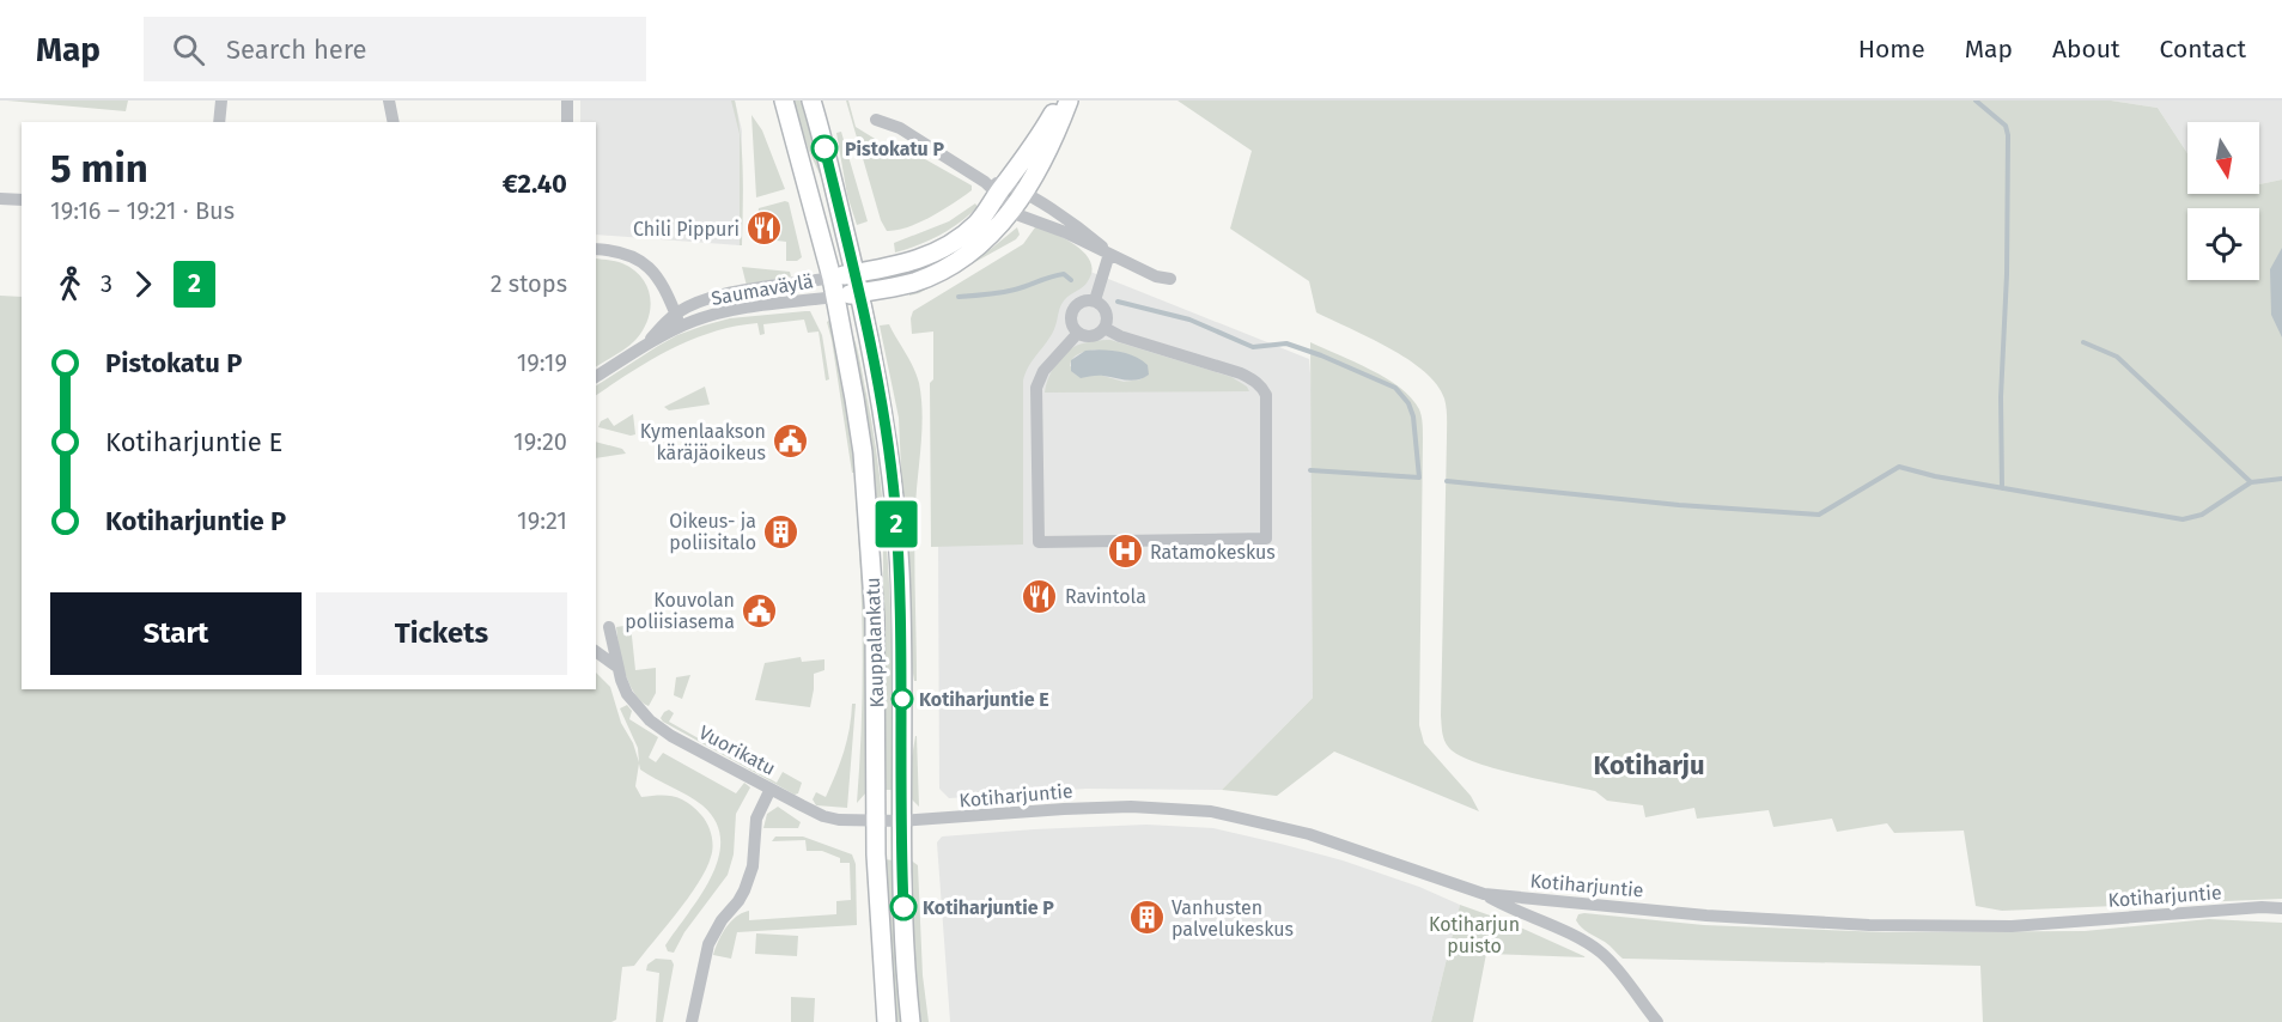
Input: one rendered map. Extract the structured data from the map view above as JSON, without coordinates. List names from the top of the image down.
{
  "streets": {
    "main road": ["Saumaväylä", "Kauppalankatu"],
    "street": ["Vuorikatu", "Kotiharjuntie"]
  },
  "crossings": [
    ["Saumaväylä", "Kauppalankatu"],
    ["Kauppalankatu", "Vuorikatu"],
    ["Kauppalankatu", "Kotiharjuntie"],
    ["Vuorikatu", "Kotiharjuntie"]
  ],
  "districts": ["Kotiharju"],
  "parks": ["Kotiharjun puisto"],
  "places": {
    "other": ["Pistokatu P", "Kotiharjuntie E", "Kotiharjuntie P"],
    "restaurant": ["Chili Pippuri", "Ravintola"],
    "public building": ["Kymenlaakson käräjäoikeus", "Kouvolan poliisiasema"],
    "building": ["Oikeus- ja poliisitalo", "Vanhusten palvelukeskus"],
    "hospital": ["Ratamokeskus"]
  },
  "lines": ["bus line 2"],
  "north": "bottom",
  "page": {
    "header": "Map",
    "search": "Search here",
    "nav": [
      "Home",
      "Map",
      "About",
      "Contact"
    ],
    "on_map": "2",
    "heading": ["5 min", "19:16 – 19:21 · Bus", "€2.40"],
    "legs": ["3", "2", "2 stops"],
    "list": [
      {
        "name": "Pistokatu P",
        "value": "19:19"
      },
      {
        "name": "Kotiharjuntie E",
        "value": "19:20"
      },
      {
        "name": "Kotiharjuntie P",
        "value": "19:21"
      }
    ],
    "buttons": ["Start", "Tickets"]
  }
}
